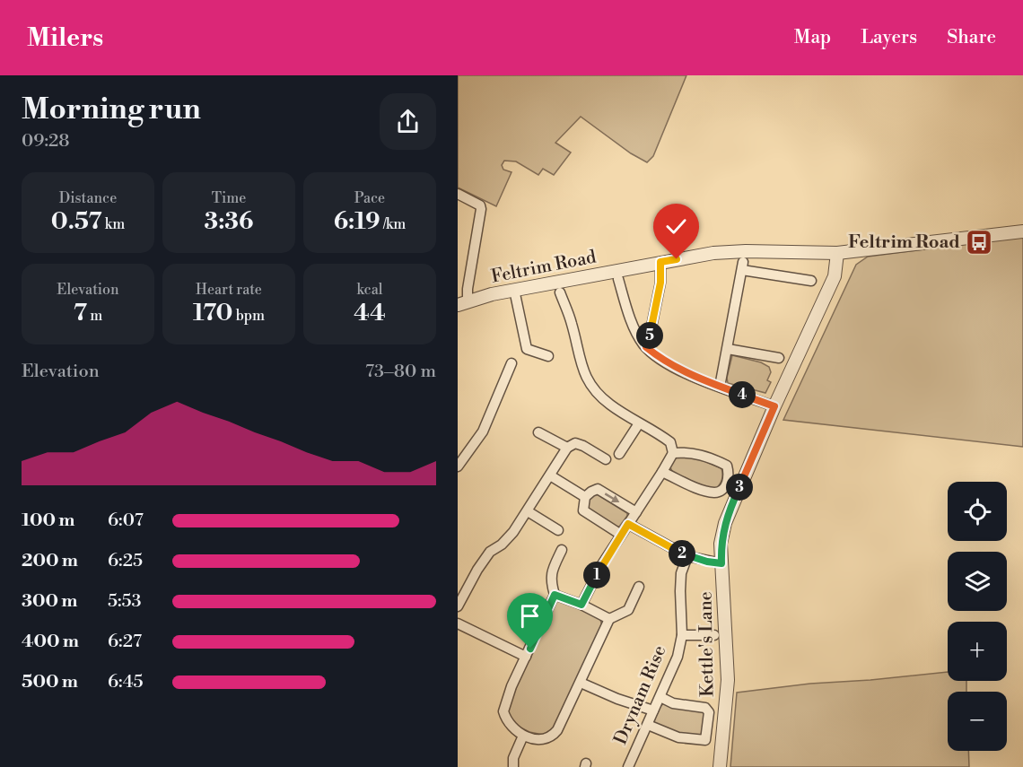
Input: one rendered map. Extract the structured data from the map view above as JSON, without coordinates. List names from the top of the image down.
{
  "streets": {
    "street": ["Feltrim Road", "Kettle's Lane", "Drynam Rise"]
  },
  "crossings": [
    ["Feltrim Road", "Kettle's Lane"]
  ],
  "places": {
    "bus stop": ["Feltrim Road"]
  },
  "page": {
    "header": "Milers",
    "nav": ["Map", "Layers", "Share"],
    "heading": ["Morning run", "09:28"],
    "stats": [
      ["Distance", "0.57 km"],
      ["Time", "3:36"],
      ["Pace", "6:19 /km"],
      ["Elevation", "7 m"],
      ["Heart rate", "170 bpm"],
      ["kcal", "44"]
    ],
    "pins": [
      "5",
      "4",
      "3",
      "2",
      "1"
    ],
    "chart": ["Elevation", "73–80 m"],
    "map_buttons": ["+", "−"],
    "list": [
      {
        "name": "100 m",
        "note": "6:07"
      },
      {
        "name": "200 m",
        "note": "6:25"
      },
      {
        "name": "300 m",
        "note": "5:53"
      },
      {
        "name": "400 m",
        "note": "6:27"
      },
      {
        "name": "500 m",
        "note": "6:45"
      }
    ]
  }
}
